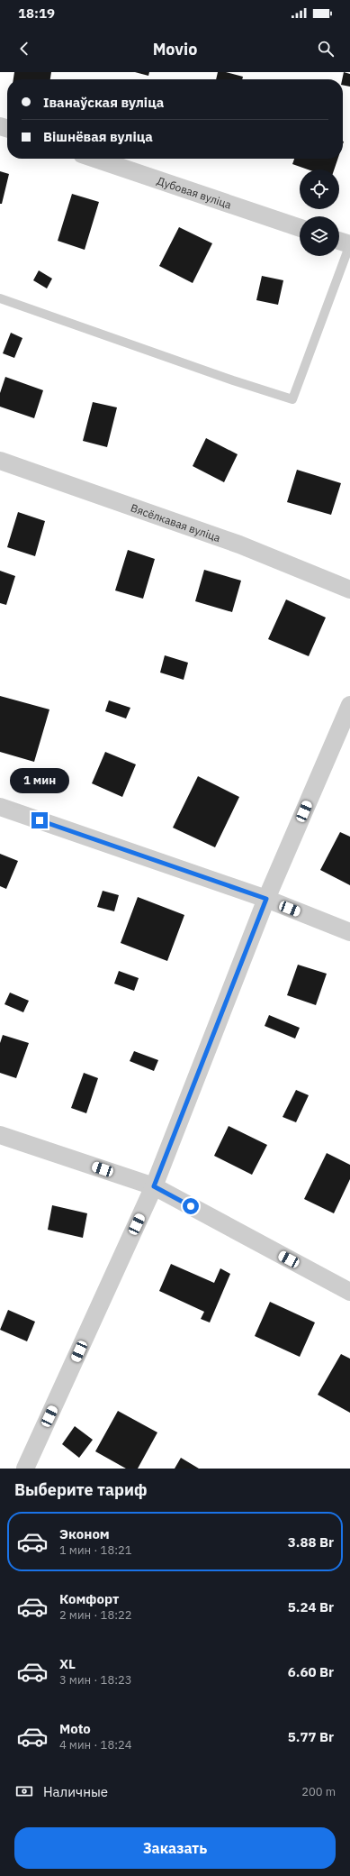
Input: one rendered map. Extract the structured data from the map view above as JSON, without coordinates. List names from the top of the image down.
{
  "streets": {
    "street": ["Дубовая вуліца", "Вясёлкавая вуліца"]
  },
  "page": {
    "status": "18:19",
    "header": "Movio",
    "banner": ["Іванаўская вуліца", "Вішнёвая вуліца"],
    "bubble": "1 мин",
    "heading": "Выберите тариф",
    "list": [
      {
        "name": "Эконом",
        "note": "1 мин · 18:21",
        "value": "3.88 Br"
      },
      {
        "name": "Комфорт",
        "note": "2 мин · 18:22",
        "value": "5.24 Br"
      },
      {
        "name": "XL",
        "note": "3 мин · 18:23",
        "value": "6.60 Br"
      },
      {
        "name": "Moto",
        "note": "4 мин · 18:24",
        "value": "5.77 Br"
      }
    ],
    "pay": ["Наличные", "200 m"],
    "buttons": "Заказать"
  }
}
